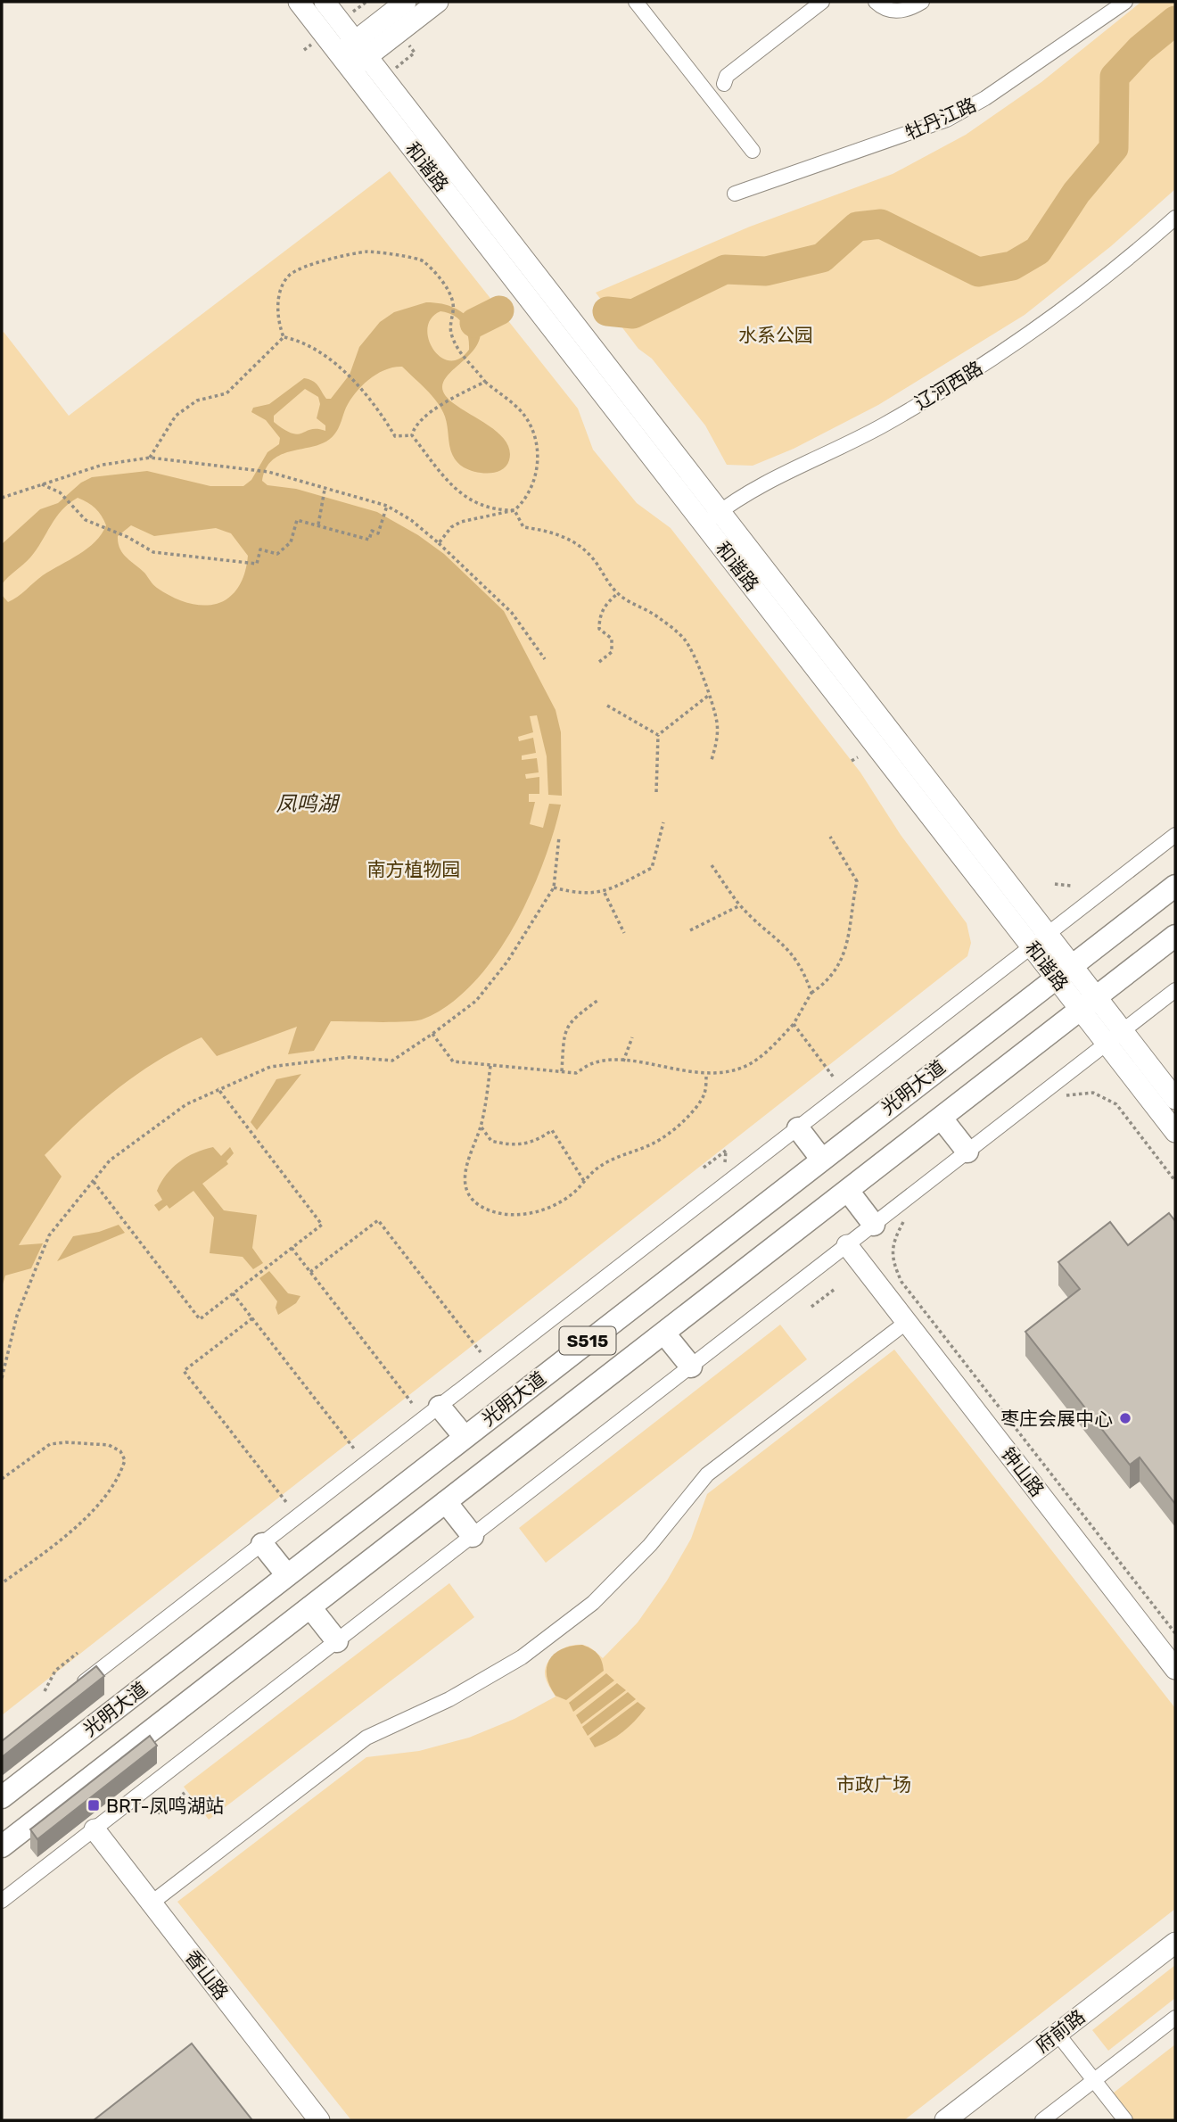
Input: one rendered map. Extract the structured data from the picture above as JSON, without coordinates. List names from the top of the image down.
{
  "streets": {
    "main road": [
      "和谐路",
      "光明大道",
      "S515",
      "钟山路",
      "香山路",
      "府前路"
    ],
    "street": ["牡丹江路", "辽河西路"]
  },
  "crossings": [
    ["和谐路", "辽河西路"],
    ["和谐路", "光明大道"]
  ],
  "water": ["凤鸣湖"],
  "parks": ["水系公园", "南方植物园", "市政广场"],
  "places": {
    "other": ["枣庄会展中心"],
    "transit": ["BRT-凤鸣湖站"]
  }
}
